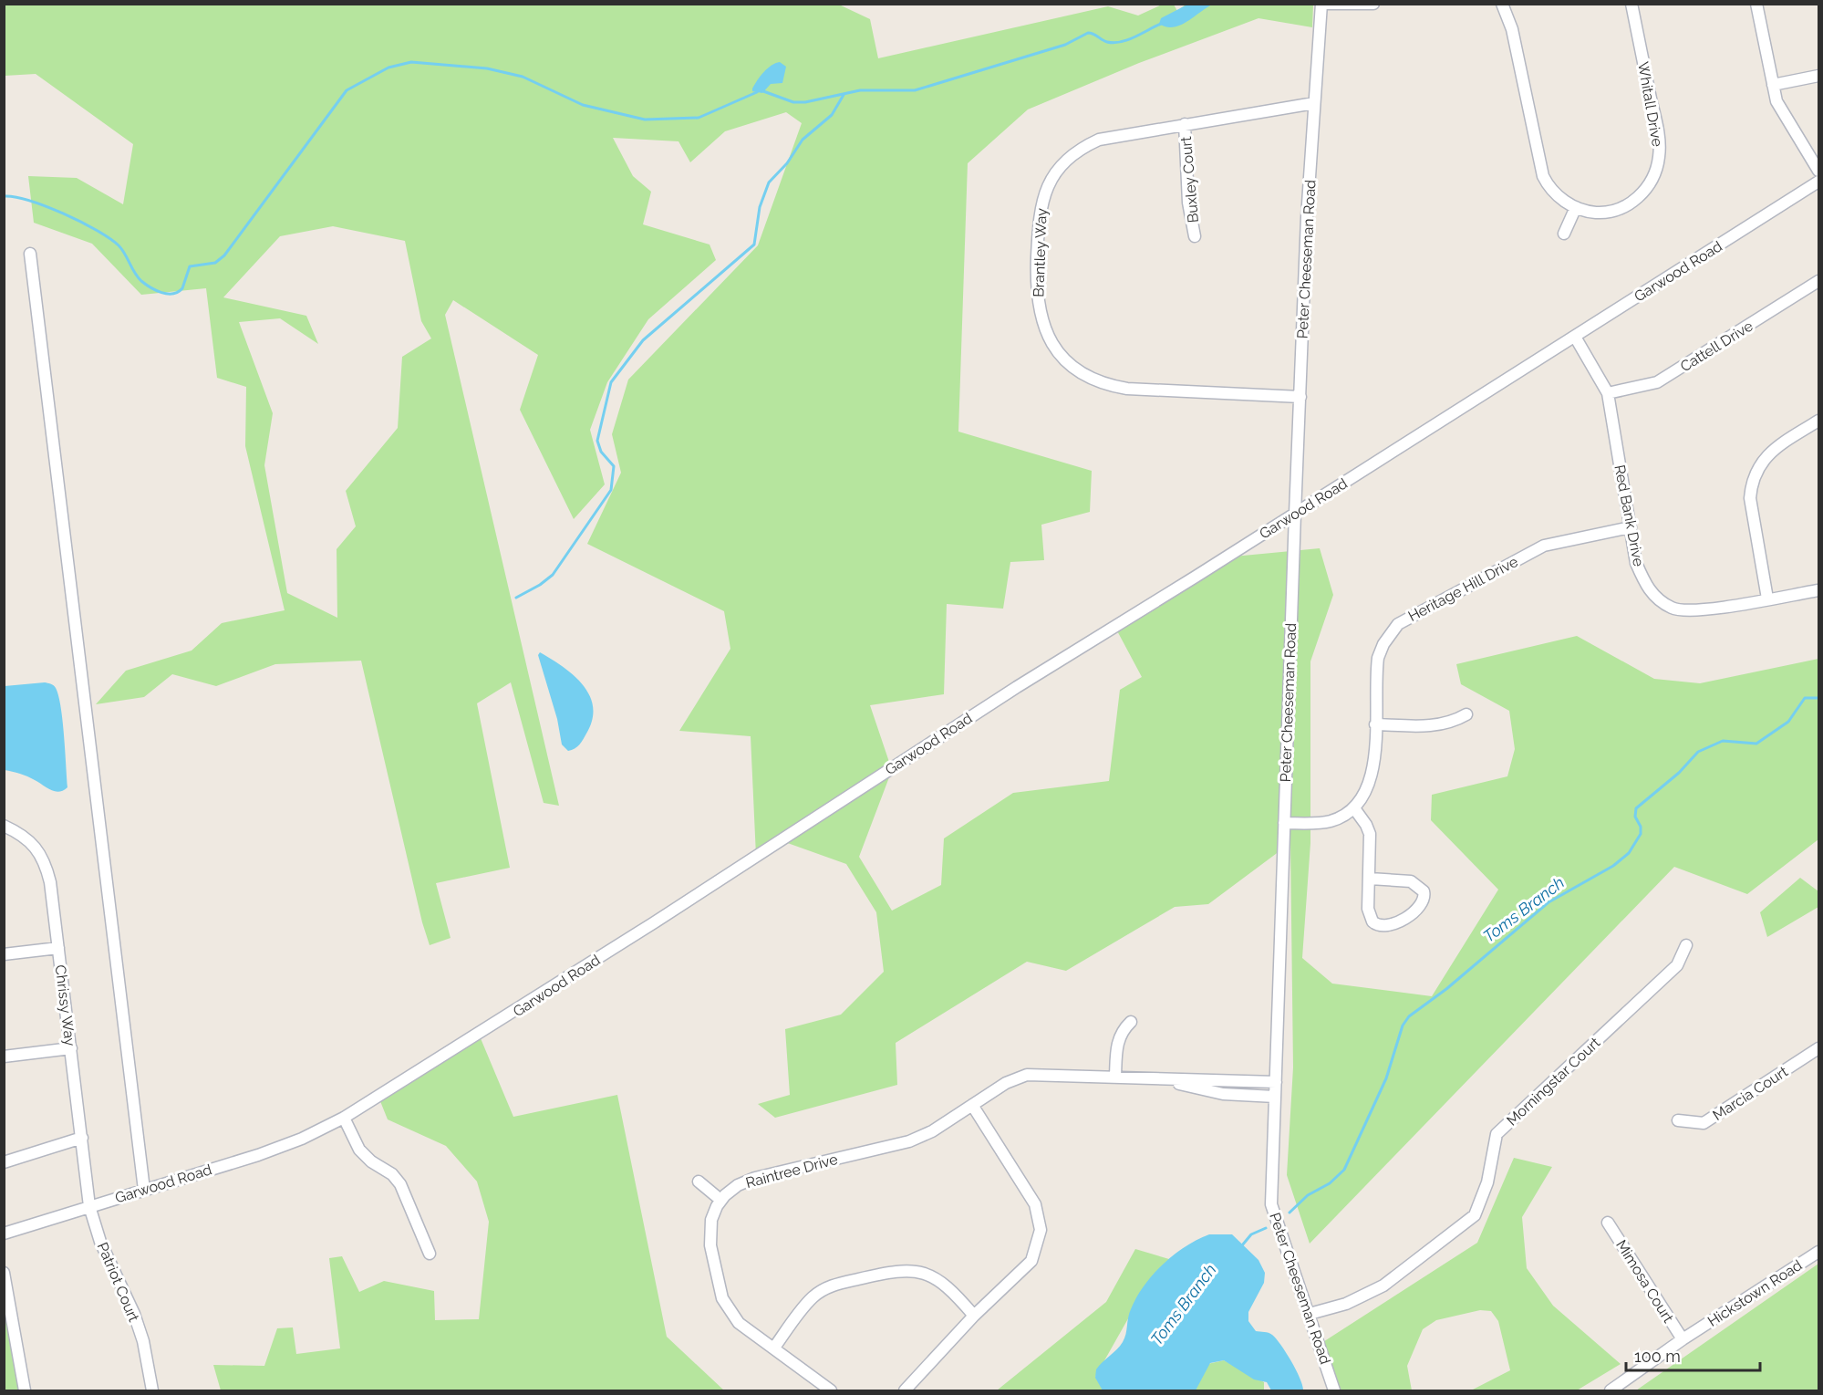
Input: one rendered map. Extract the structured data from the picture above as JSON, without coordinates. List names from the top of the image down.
{
  "streets": {
    "street": [
      "Whitall Drive",
      "Buxley Court",
      "Brantley Way",
      "Peter Cheeseman Road",
      "Garwood Road",
      "Cattell Drive",
      "Red Bank Drive",
      "Heritage Hill Drive",
      "Chrissy Way",
      "Morningstar Court",
      "Marcia Court",
      "Raintree Drive",
      "Mimosa Court",
      "Patriot Court",
      "Hickstown Road"
    ]
  },
  "crossings": [
    ["Buxley Court", "Brantley Way"],
    ["Brantley Way", "Peter Cheeseman Road"],
    ["Peter Cheeseman Road", "Garwood Road"],
    ["Peter Cheeseman Road", "Morningstar Court"],
    ["Peter Cheeseman Road", "Raintree Drive"],
    ["Garwood Road", "Red Bank Drive"],
    ["Garwood Road", "Chrissy Way"],
    ["Garwood Road", "Patriot Court"],
    ["Cattell Drive", "Red Bank Drive"],
    ["Red Bank Drive", "Heritage Hill Drive"],
    ["Chrissy Way", "Patriot Court"],
    ["Mimosa Court", "Hickstown Road"]
  ],
  "water": ["Toms Branch"],
  "scale_bar": "100 m"
}
